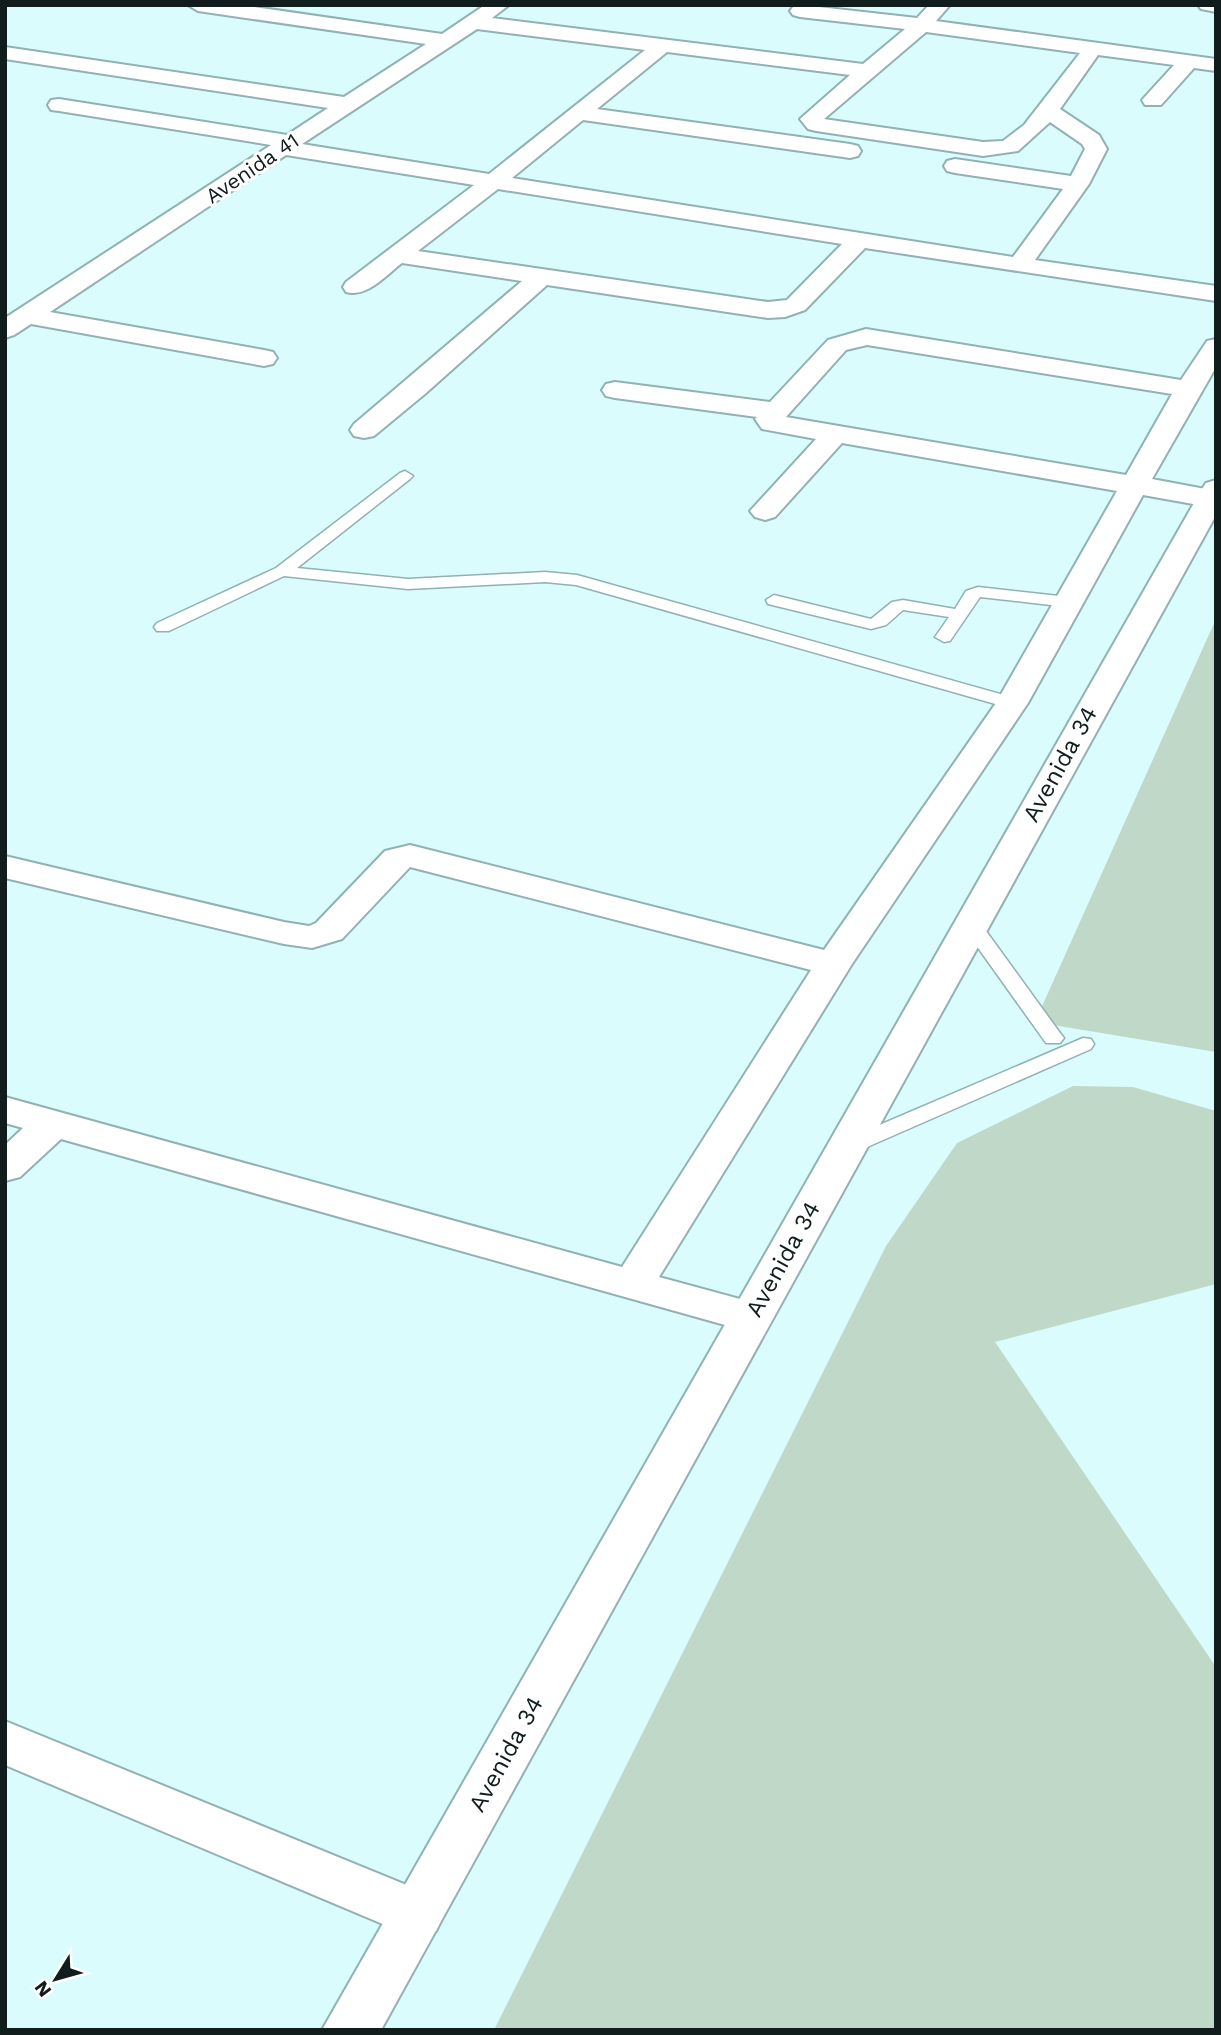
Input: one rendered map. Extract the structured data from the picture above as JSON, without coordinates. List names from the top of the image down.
{
  "streets": {
    "street": ["Avenida 41", "Avenida 34"]
  },
  "north": "bottom left"
}
